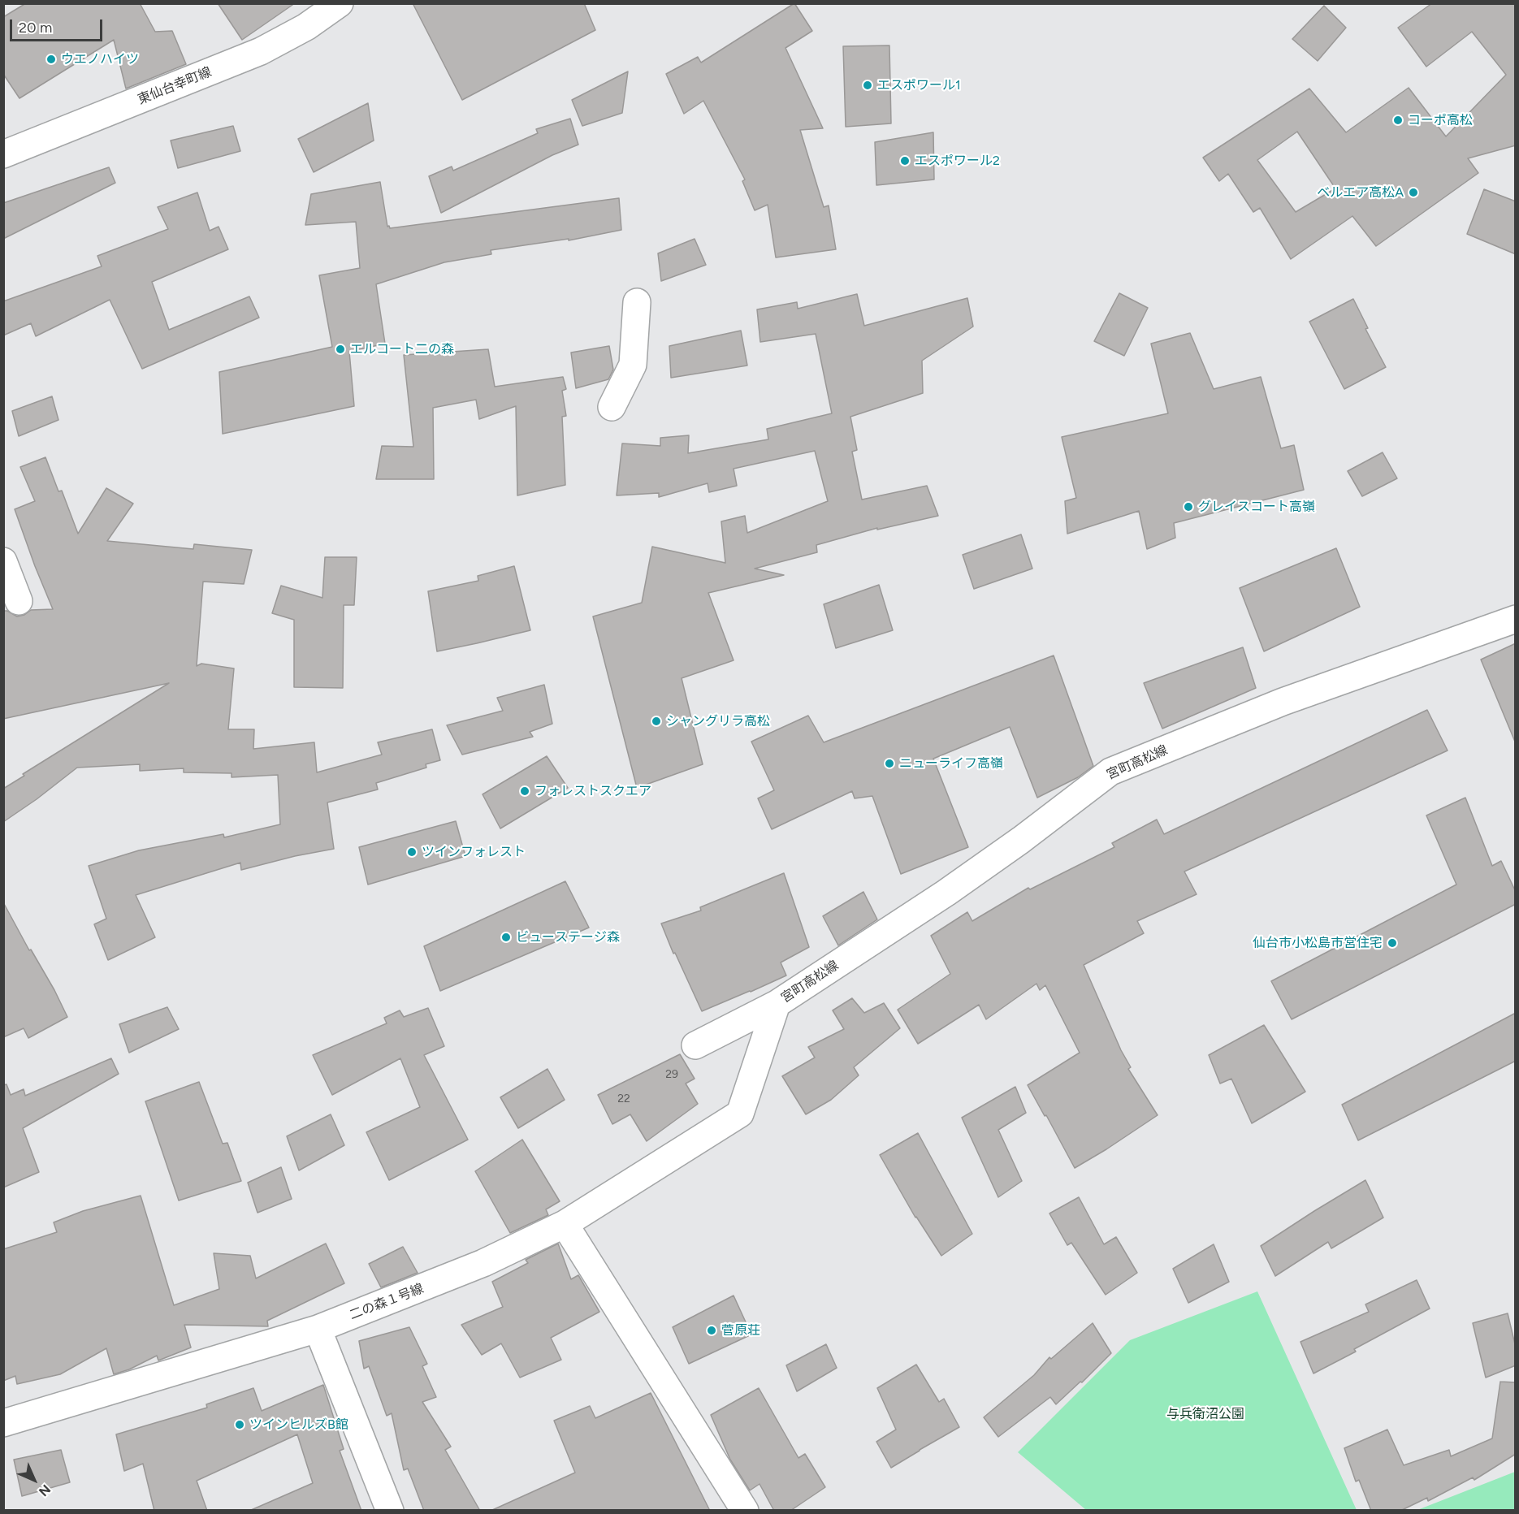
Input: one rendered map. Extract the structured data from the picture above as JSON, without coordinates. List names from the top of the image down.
{
  "streets": {
    "street": ["東仙台幸町線", "宮町高松線", "二の森１号線"]
  },
  "crossings": [
    ["宮町高松線", "二の森１号線"]
  ],
  "parks": ["与兵衛沼公園"],
  "places": [
    "ウエノハイツ",
    "エスポワール1",
    "コーポ高松",
    "エスポワール2",
    "ベルエア高松A",
    "エルコート二の森",
    "グレイスコート高嶺",
    "シャングリラ高松",
    "ニューライフ高嶺",
    "フォレストスクエア",
    "ツインフォレスト",
    "ビューステージ森",
    "仙台市小松島市営住宅",
    "菅原荘",
    "ツインヒルズB館"
  ],
  "house_numbers": ["29", "22"],
  "scale_bar": "20 m",
  "north": "bottom right"
}
